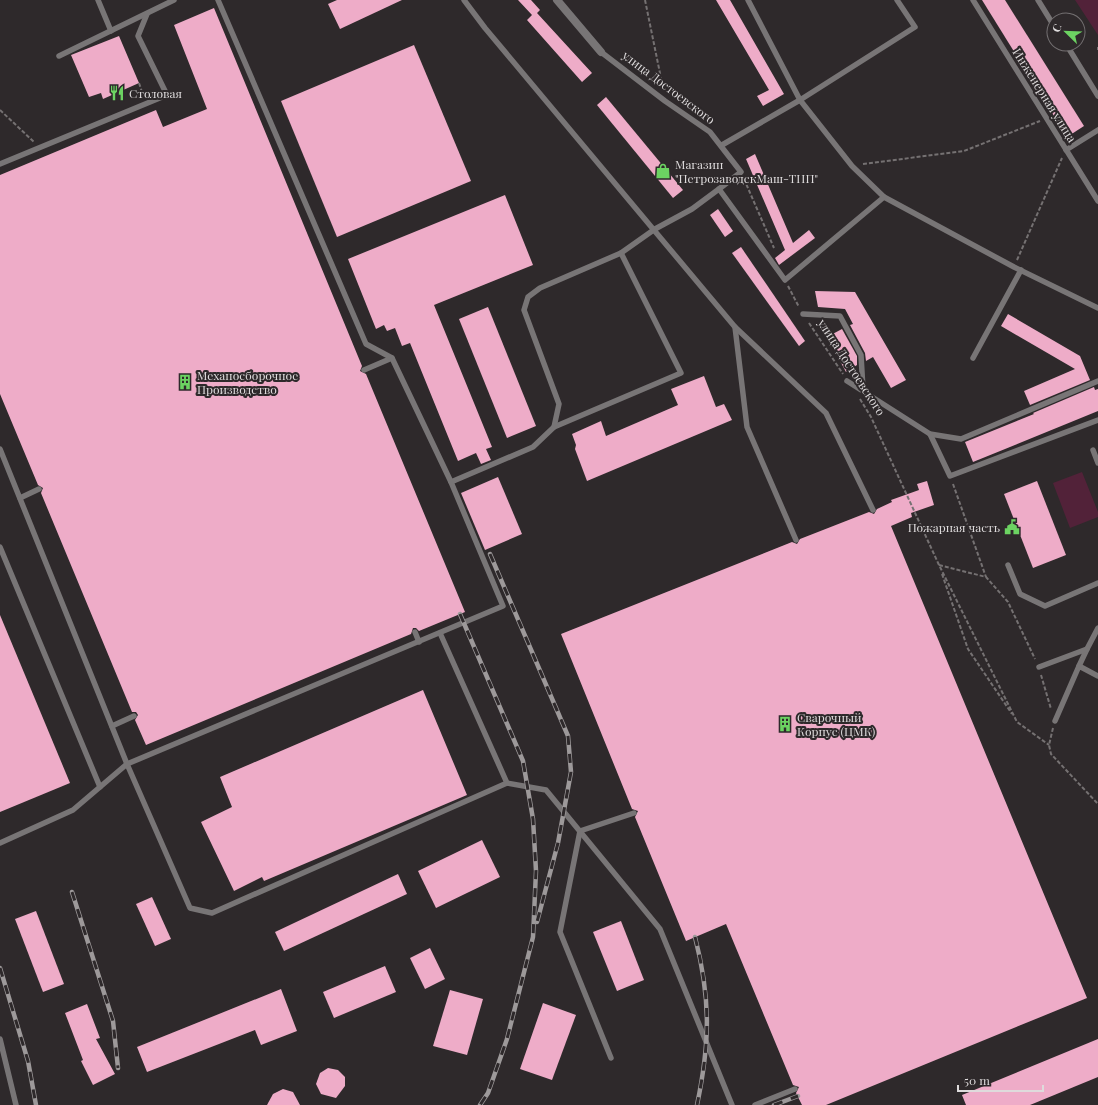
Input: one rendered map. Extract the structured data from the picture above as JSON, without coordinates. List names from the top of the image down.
{
  "streets": {
    "street": ["улица Достоевского"],
    "lane": ["Инженерная улица"]
  },
  "places": {
    "restaurant": ["Столовая"],
    "shop": ["Магазин \"ПетрозаводскМаш-ТНП\""],
    "building": ["Механосборочное Производство", "Сварочный Корпус (ЦМК)"],
    "public building": ["Пожарная часть"]
  },
  "scale_bar": "50 m",
  "north": "top left"
}
